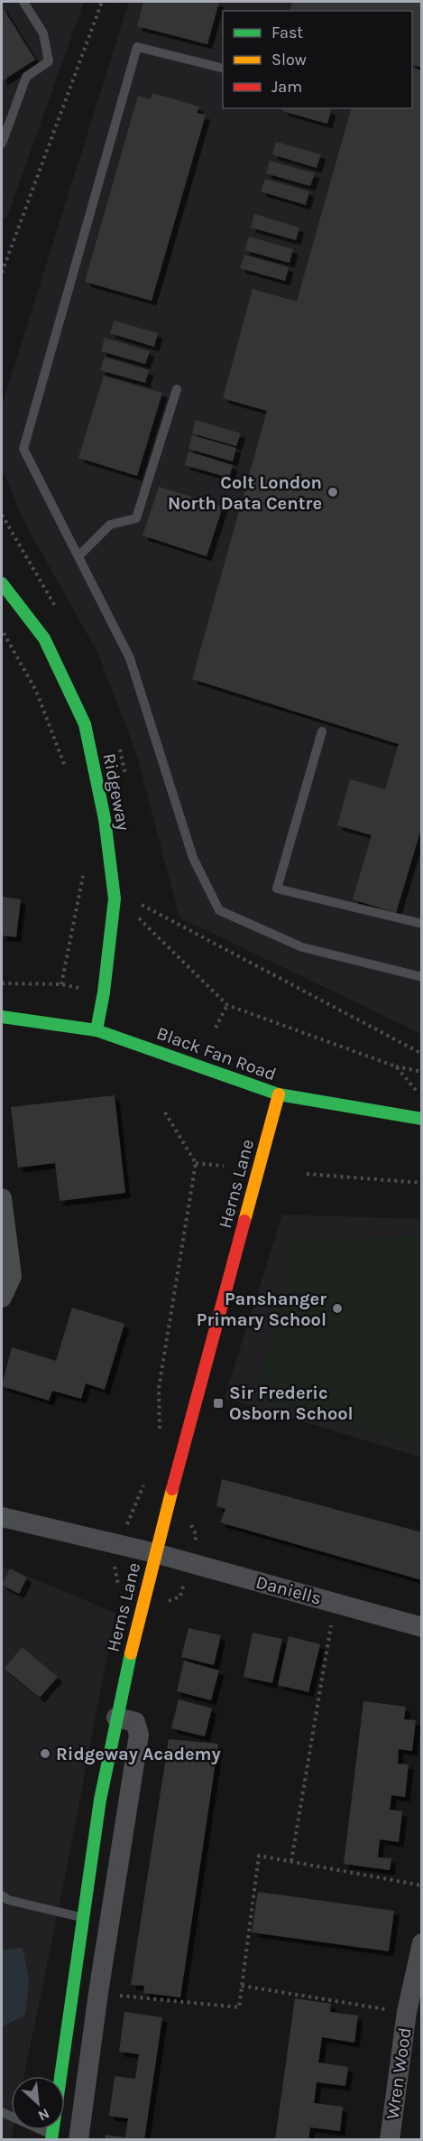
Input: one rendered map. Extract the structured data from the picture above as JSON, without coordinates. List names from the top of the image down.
{
  "streets": {
    "street": [
      "Ridgeway",
      "Black Fan Road",
      "Herns Lane",
      "Daniells",
      "Wren Wood"
    ]
  },
  "crossings": [
    ["Ridgeway", "Black Fan Road"],
    ["Black Fan Road", "Herns Lane"],
    ["Herns Lane", "Daniells"]
  ],
  "places": {
    "other": ["Colt London North Data Centre", "Panshanger Primary School", "Ridgeway Academy"],
    "transit": ["Sir Frederic Osborn School"]
  },
  "legend": ["Fast", "Slow", "Jam"],
  "north": "bottom right"
}
